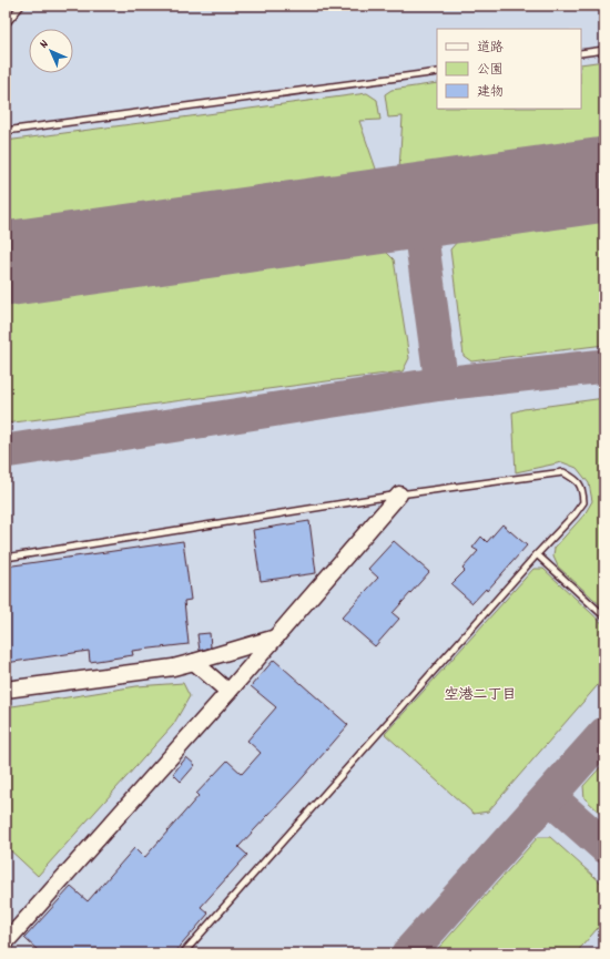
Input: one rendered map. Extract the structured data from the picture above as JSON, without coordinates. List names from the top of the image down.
{
  "districts": ["空港二丁目"],
  "legend": ["道路", "公園", "建物"],
  "north": "top left"
}
